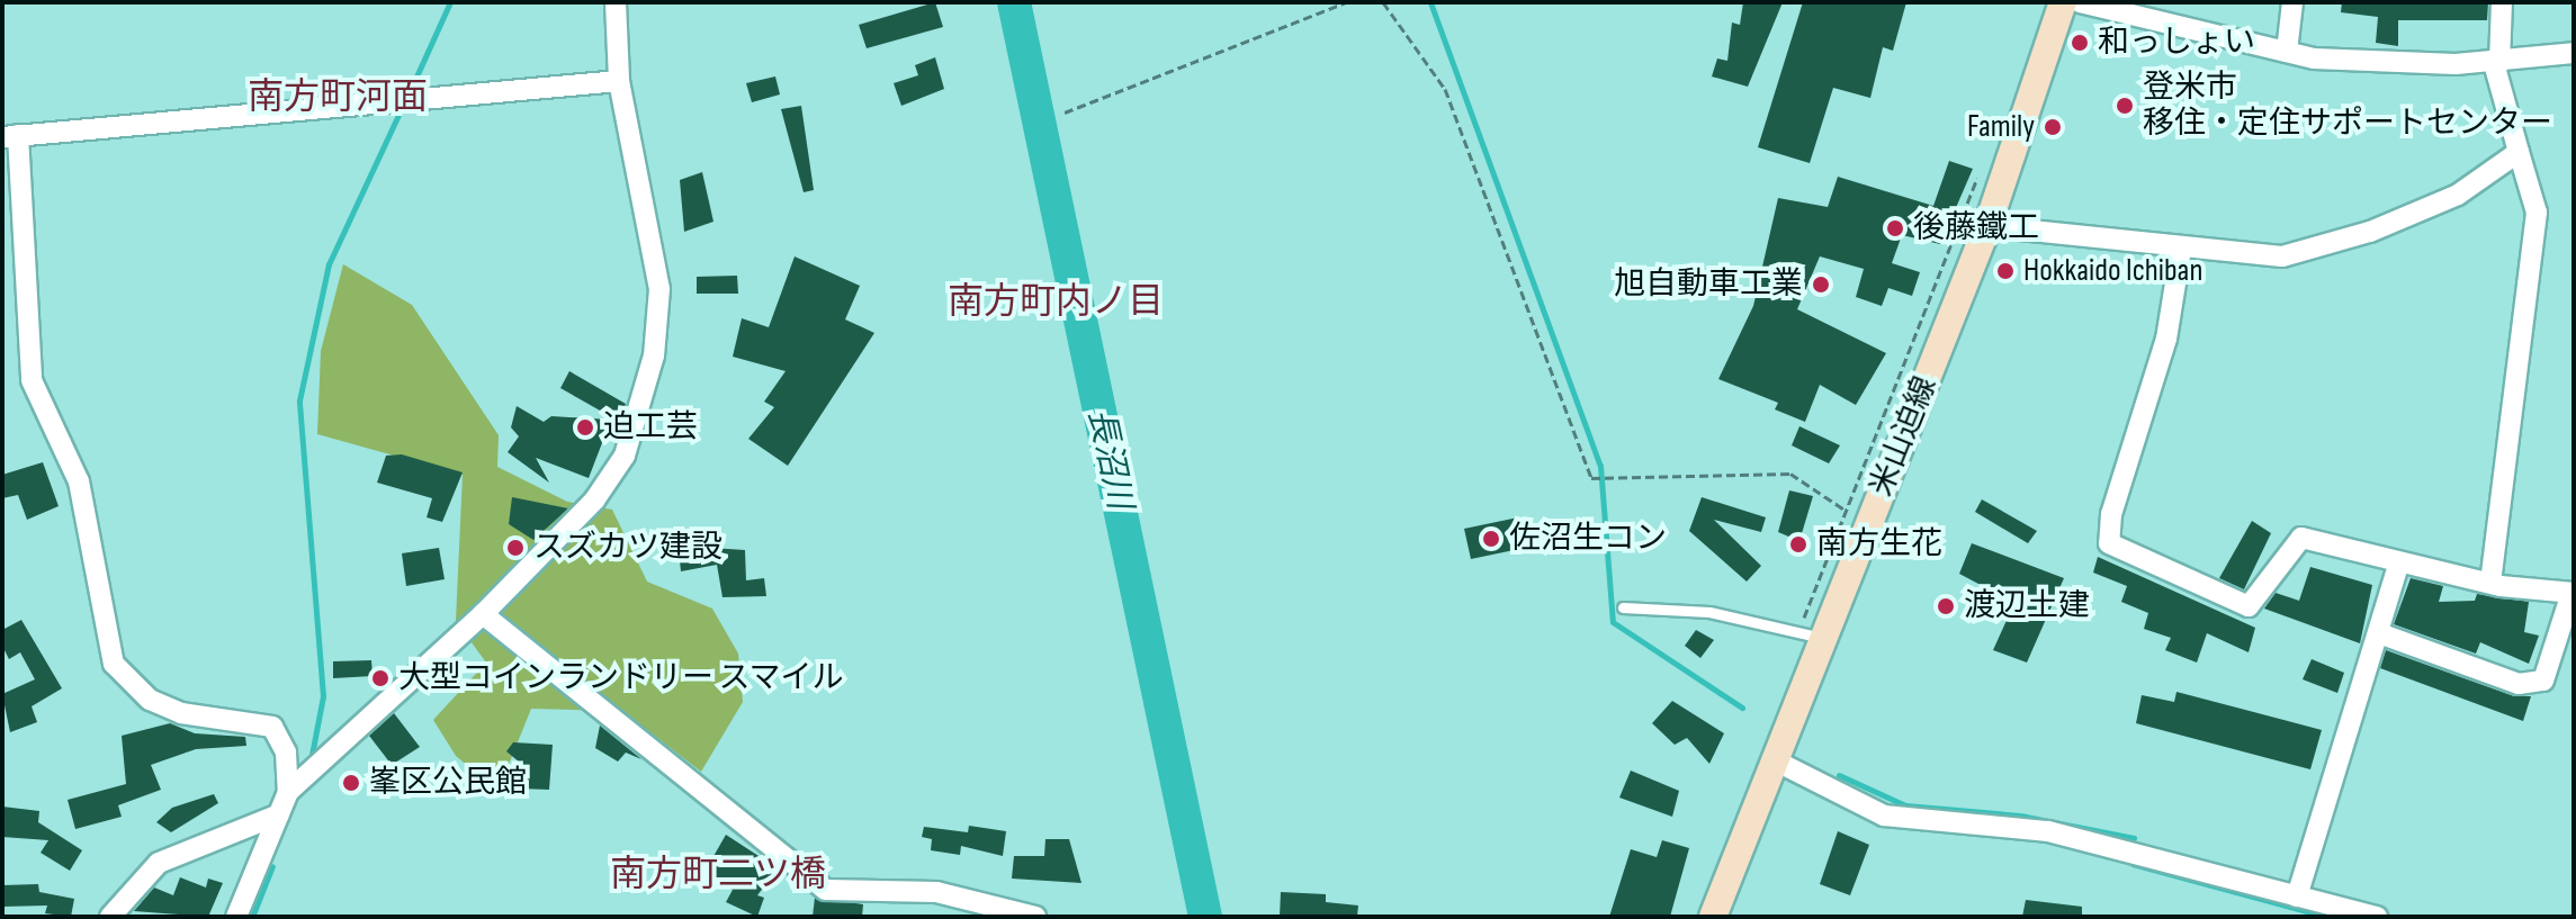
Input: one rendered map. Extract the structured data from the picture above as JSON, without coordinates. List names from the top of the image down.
{
  "streets": {
    "main road": ["米山迫線"]
  },
  "districts": ["南方町河面", "南方町内ノ目", "南方町二ツ橋"],
  "water": ["長沼川"],
  "places": [
    "和っしょい",
    "登米市 移住・定住サポートセンター",
    "Family",
    "後藤鐵工",
    "Hokkaido Ichiban",
    "旭自動車工業",
    "迫工芸",
    "佐沼生コン",
    "南方生花",
    "スズカツ建設",
    "渡辺土建",
    "大型コインランドリー スマイル",
    "峯区公民館"
  ]
}
